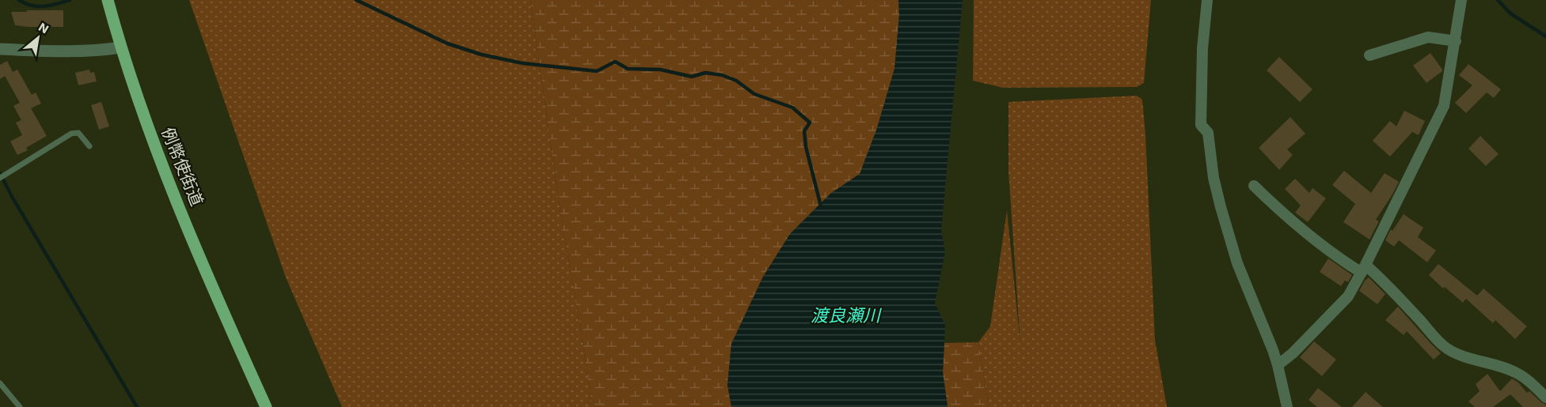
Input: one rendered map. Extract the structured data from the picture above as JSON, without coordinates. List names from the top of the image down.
{
  "streets": {
    "main road": ["例幣使街道"]
  },
  "water": ["渡良瀬川"],
  "north": "top right"
}
